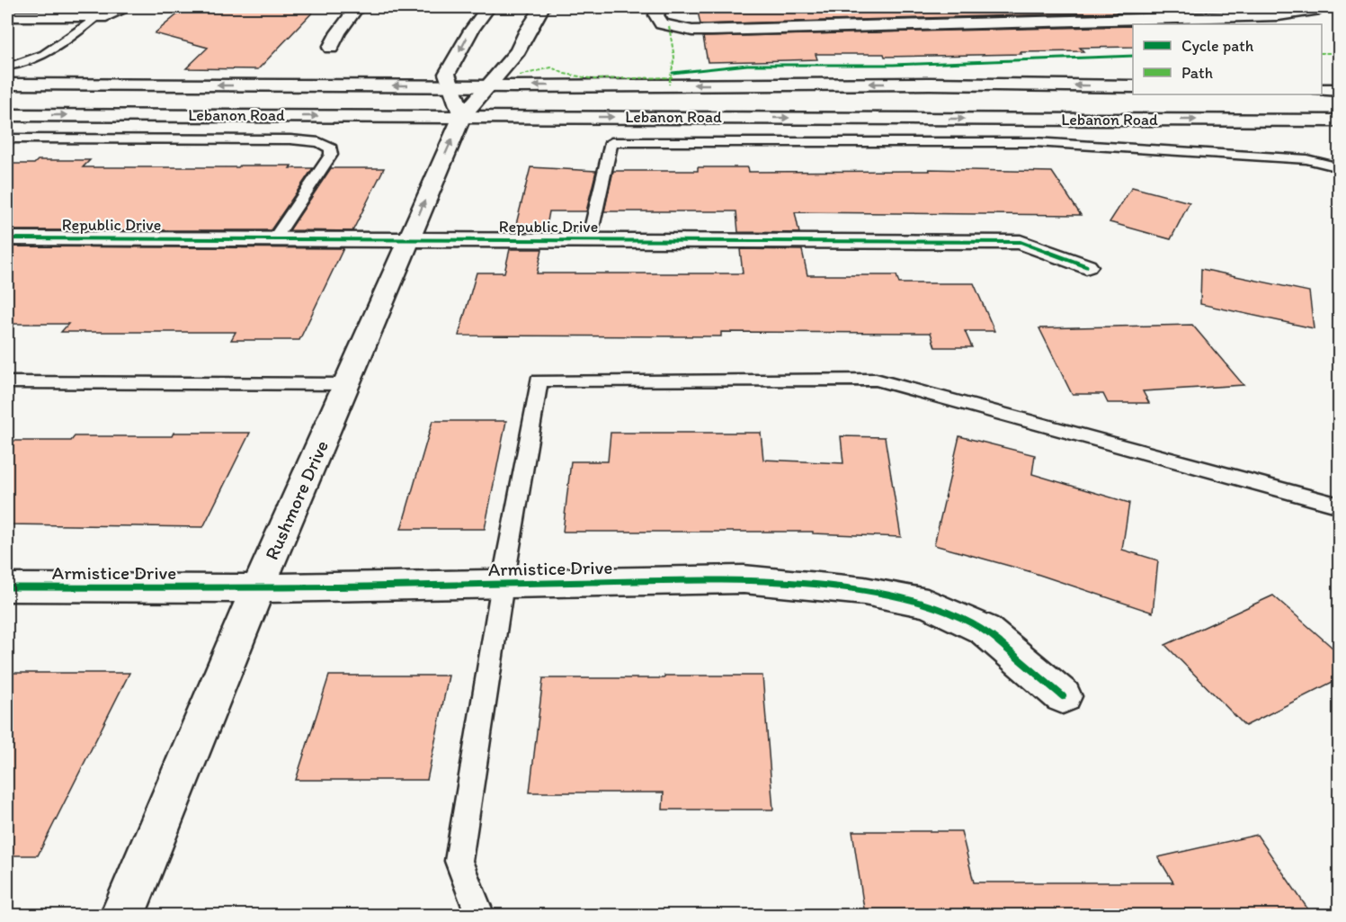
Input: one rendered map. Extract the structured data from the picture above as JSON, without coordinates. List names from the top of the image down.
{
  "streets": {
    "street": [
      "Lebanon Road",
      "Republic Drive",
      "Rushmore Drive",
      "Armistice Drive"
    ]
  },
  "crossings": [
    ["Lebanon Road", "Rushmore Drive"],
    ["Republic Drive", "Rushmore Drive"],
    ["Rushmore Drive", "Armistice Drive"]
  ],
  "legend": ["Cycle path", "Path"]
}
